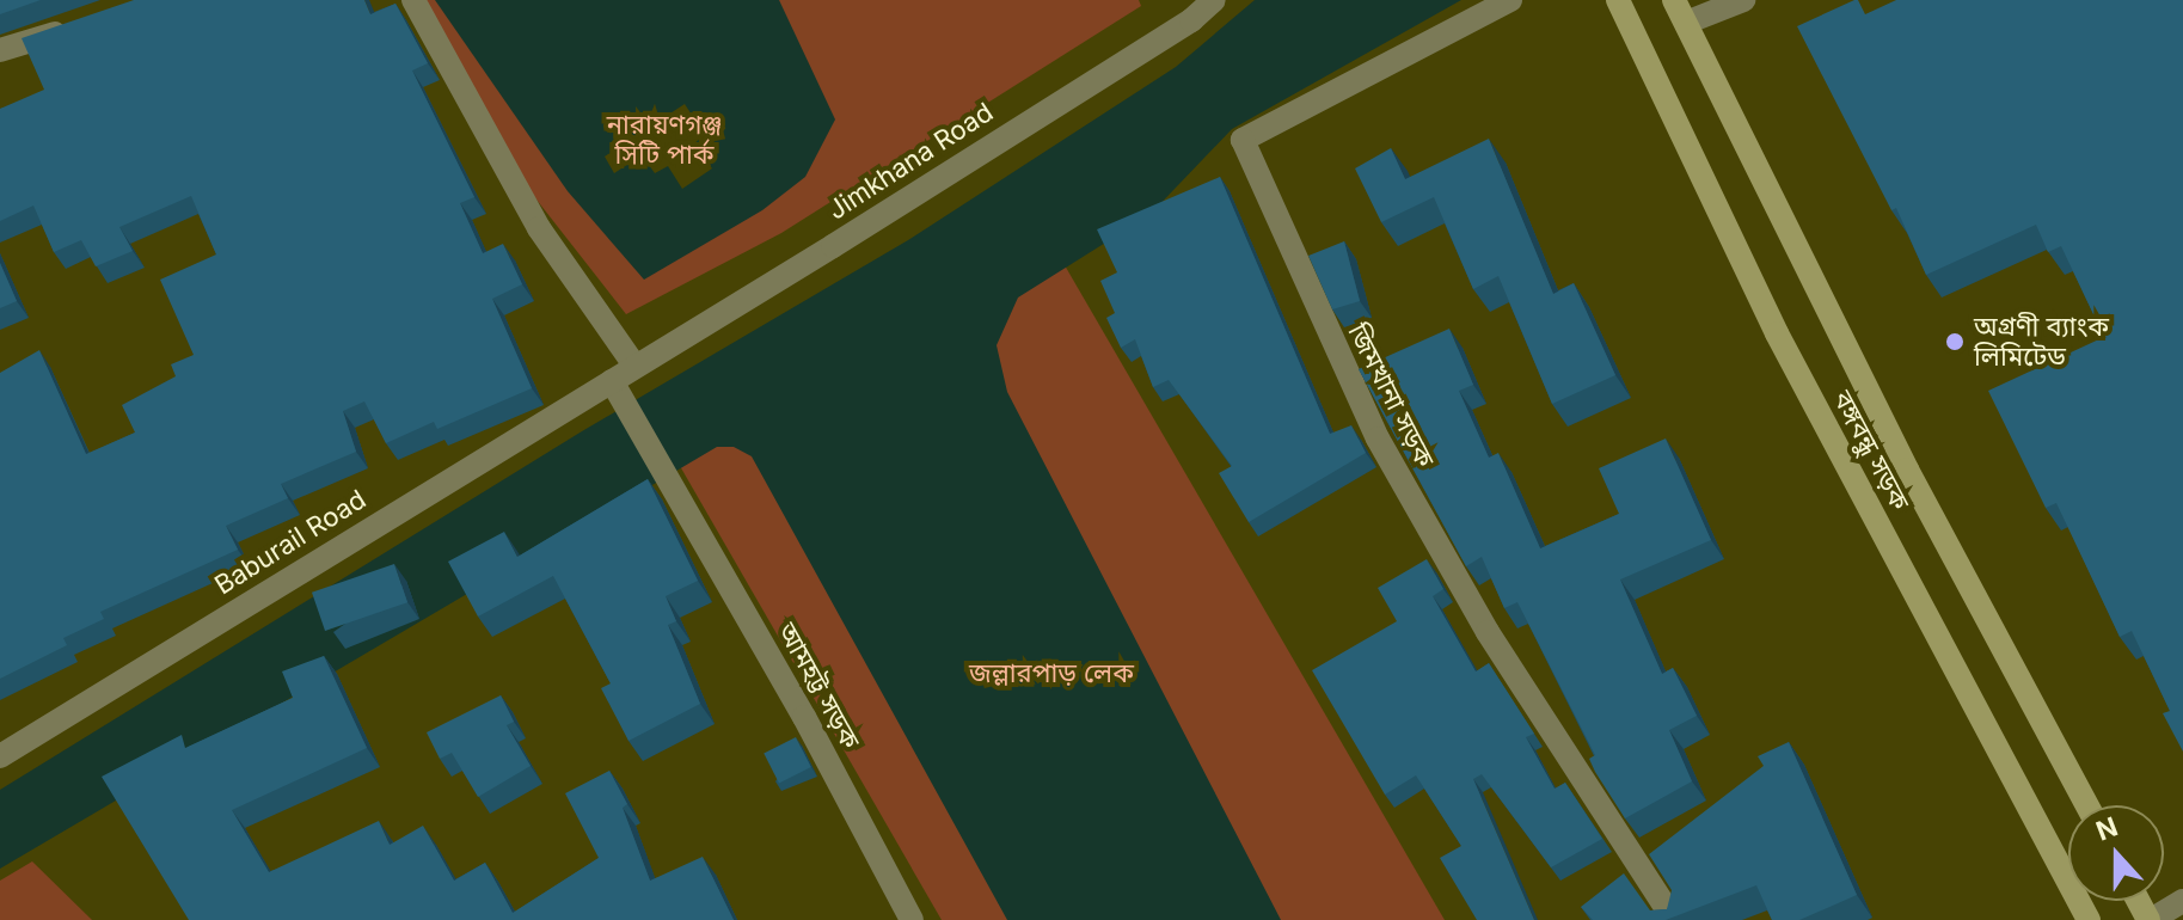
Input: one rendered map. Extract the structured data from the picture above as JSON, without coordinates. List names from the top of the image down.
{
  "streets": {
    "main road": ["বঙ্গবন্ধু সড়ক"],
    "street": [
      "Jimkhana Road",
      "জিমখানা সড়ক",
      "Baburail Road",
      "আমহট্ট সড়ক"
    ]
  },
  "crossings": [
    ["Jimkhana Road", "Baburail Road"],
    ["Jimkhana Road", "আমহট্ট সড়ক"],
    ["Baburail Road", "আমহট্ট সড়ক"]
  ],
  "parks": ["নারায়ণগঞ্জ সিটি পার্ক", "জল্লারপাড় লেক"],
  "places": ["অগ্রণী ব্যাংক লিমিটেড"],
  "north": "top"
}
